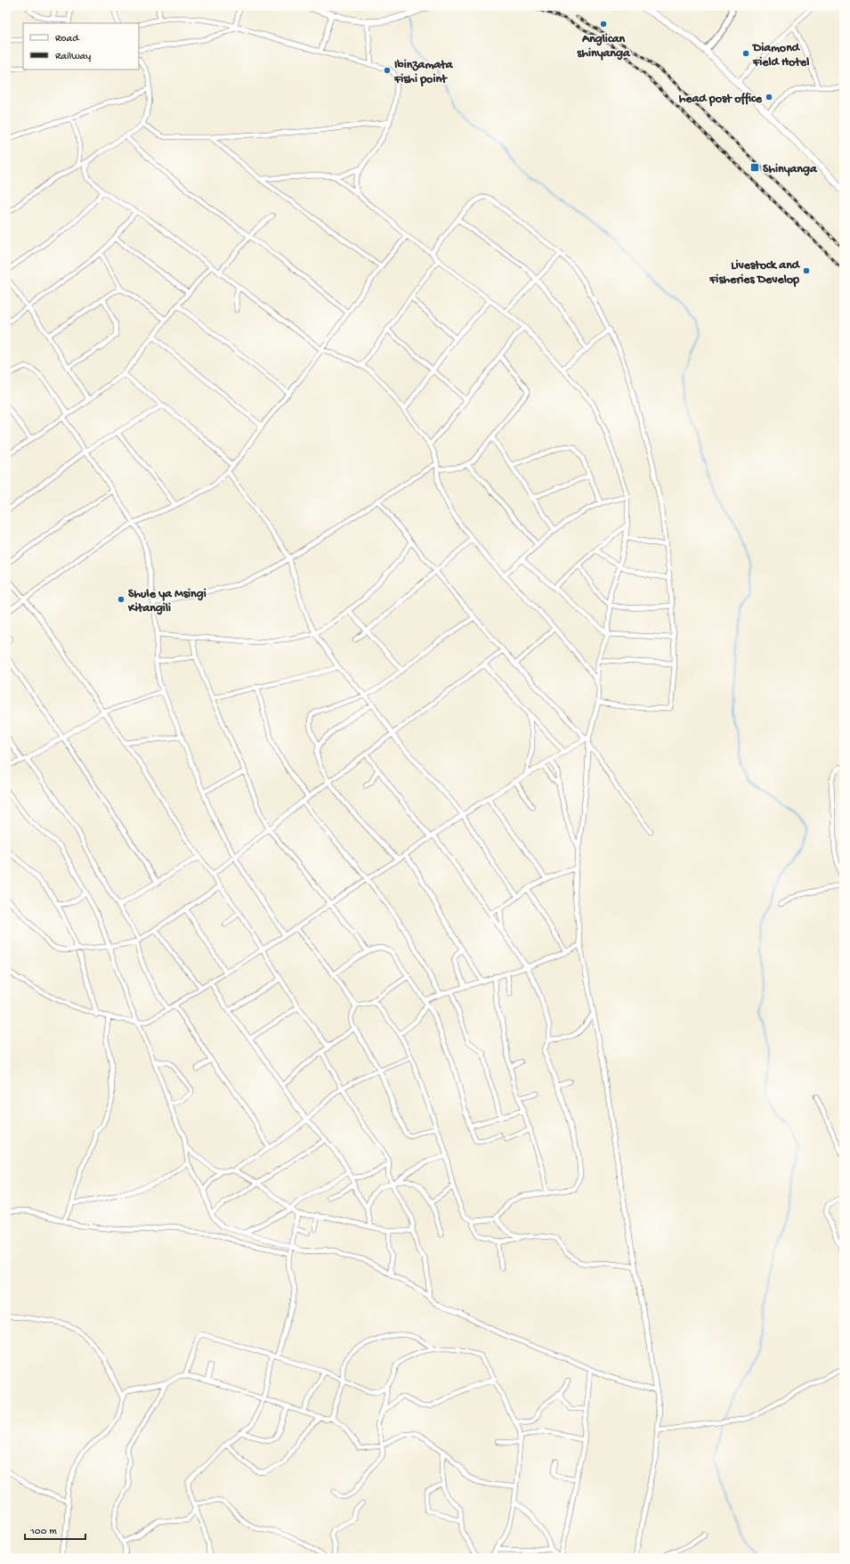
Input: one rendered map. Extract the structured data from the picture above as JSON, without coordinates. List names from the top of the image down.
{
  "places": {
    "other": [
      "Anglican shinyanga",
      "Diamond Field Hotel",
      "Ibinzamata Fishi point",
      "head post office",
      "Livestock and Fisheries Develop",
      "Shule ya Msingi Kitangili"
    ],
    "transit": ["Shinyanga"]
  },
  "legend": ["Road", "Railway"],
  "scale_bar": "100 m"
}
